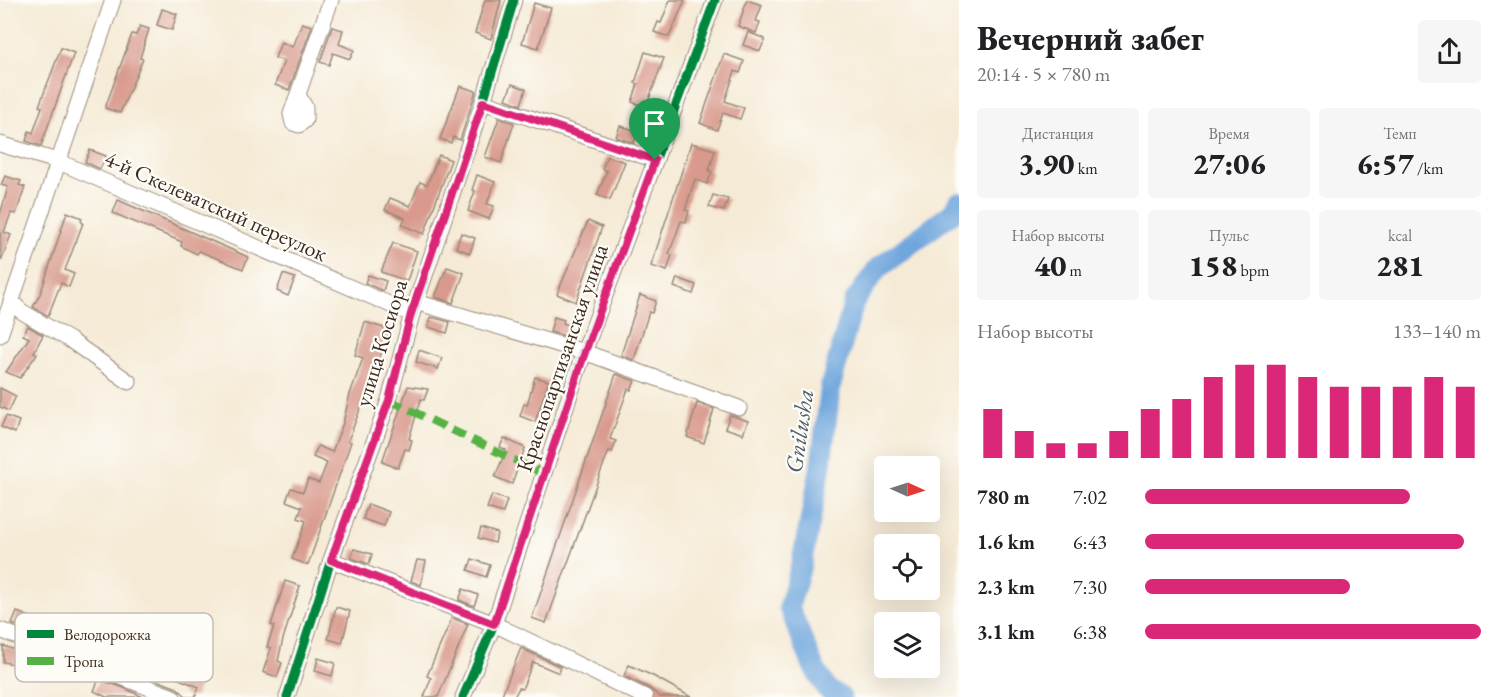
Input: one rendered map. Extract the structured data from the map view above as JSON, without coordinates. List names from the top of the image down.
{
  "streets": {
    "street": ["4-й Скелеватский переулок", "улица Косиора", "Краснопартизанская улица"]
  },
  "crossings": [
    ["4-й Скелеватский переулок", "улица Косиора"],
    ["4-й Скелеватский переулок", "Краснопартизанская улица"]
  ],
  "water": ["Gnilusha"],
  "legend": ["Велодорожка", "Тропа"],
  "north": "right",
  "page": {
    "heading": ["Вечерний забег", "20:14 · 5 × 780 m"],
    "stats": [
      ["Дистанция", "3.90 km"],
      ["Время", "27:06"],
      ["Темп", "6:57 /km"],
      ["Набор высоты", "40 m"],
      ["Пульс", "158 bpm"],
      ["kcal", "281"]
    ],
    "chart": ["Набор высоты", "133–140 m"],
    "list": [
      {
        "name": "780 m",
        "note": "7:02"
      },
      {
        "name": "1.6 km",
        "note": "6:43"
      },
      {
        "name": "2.3 km",
        "note": "7:30"
      },
      {
        "name": "3.1 km",
        "note": "6:38"
      }
    ]
  }
}
